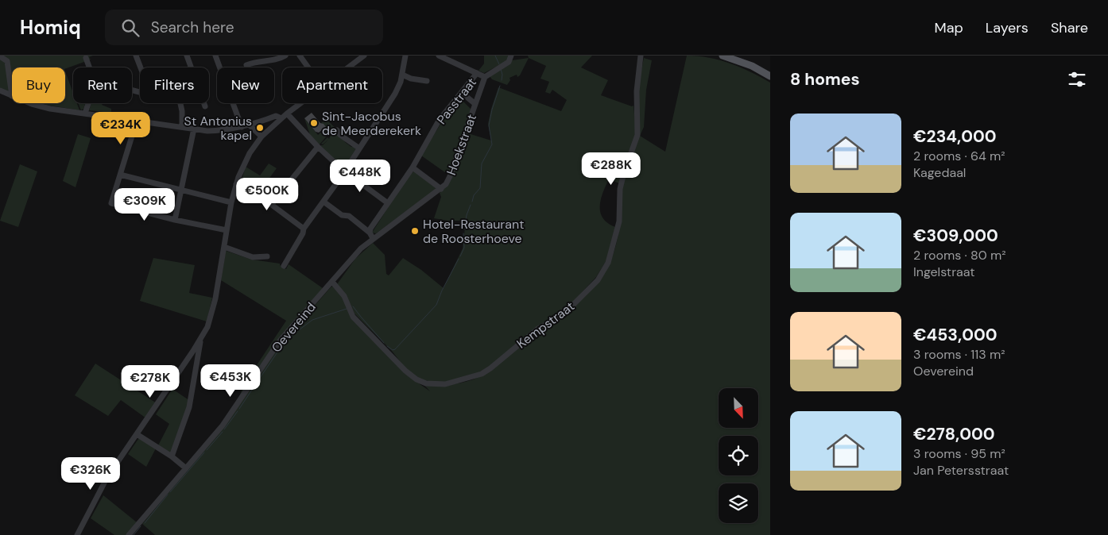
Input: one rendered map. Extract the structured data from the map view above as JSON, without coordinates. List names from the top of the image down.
{
  "streets": {
    "street": [
      "Passtraat",
      "Hoekstraat",
      "Kempstraat",
      "Oevereind"
    ]
  },
  "crossings": [
    ["Passtraat", "Hoekstraat"],
    ["Kempstraat", "Oevereind"]
  ],
  "places": ["Sint-Jacobus de Meerderekerk", "St Antonius kapel", "Hotel-Restaurant de Roosterhoeve"],
  "north": "bottom right",
  "page": {
    "header": "Homiq",
    "search": "Search here",
    "nav": ["Map", "Layers", "Share"],
    "heading": "8 homes",
    "chip": [
      "Buy",
      "Rent",
      "Filters",
      "New",
      "Apartment"
    ],
    "list": [
      {
        "name": "€234,000",
        "note": "2 rooms · 64 m² · Kagedaal"
      },
      {
        "name": "€309,000",
        "note": "2 rooms · 80 m² · Ingelstraat"
      },
      {
        "name": "€453,000",
        "note": "3 rooms · 113 m² · Oevereind"
      },
      {
        "name": "€278,000",
        "note": "3 rooms · 95 m² · Jan Petersstraat"
      }
    ],
    "price": [
      "€234K",
      "€288K",
      "€448K",
      "€500K",
      "€309K",
      "€453K",
      "€278K",
      "€326K"
    ]
  }
}
